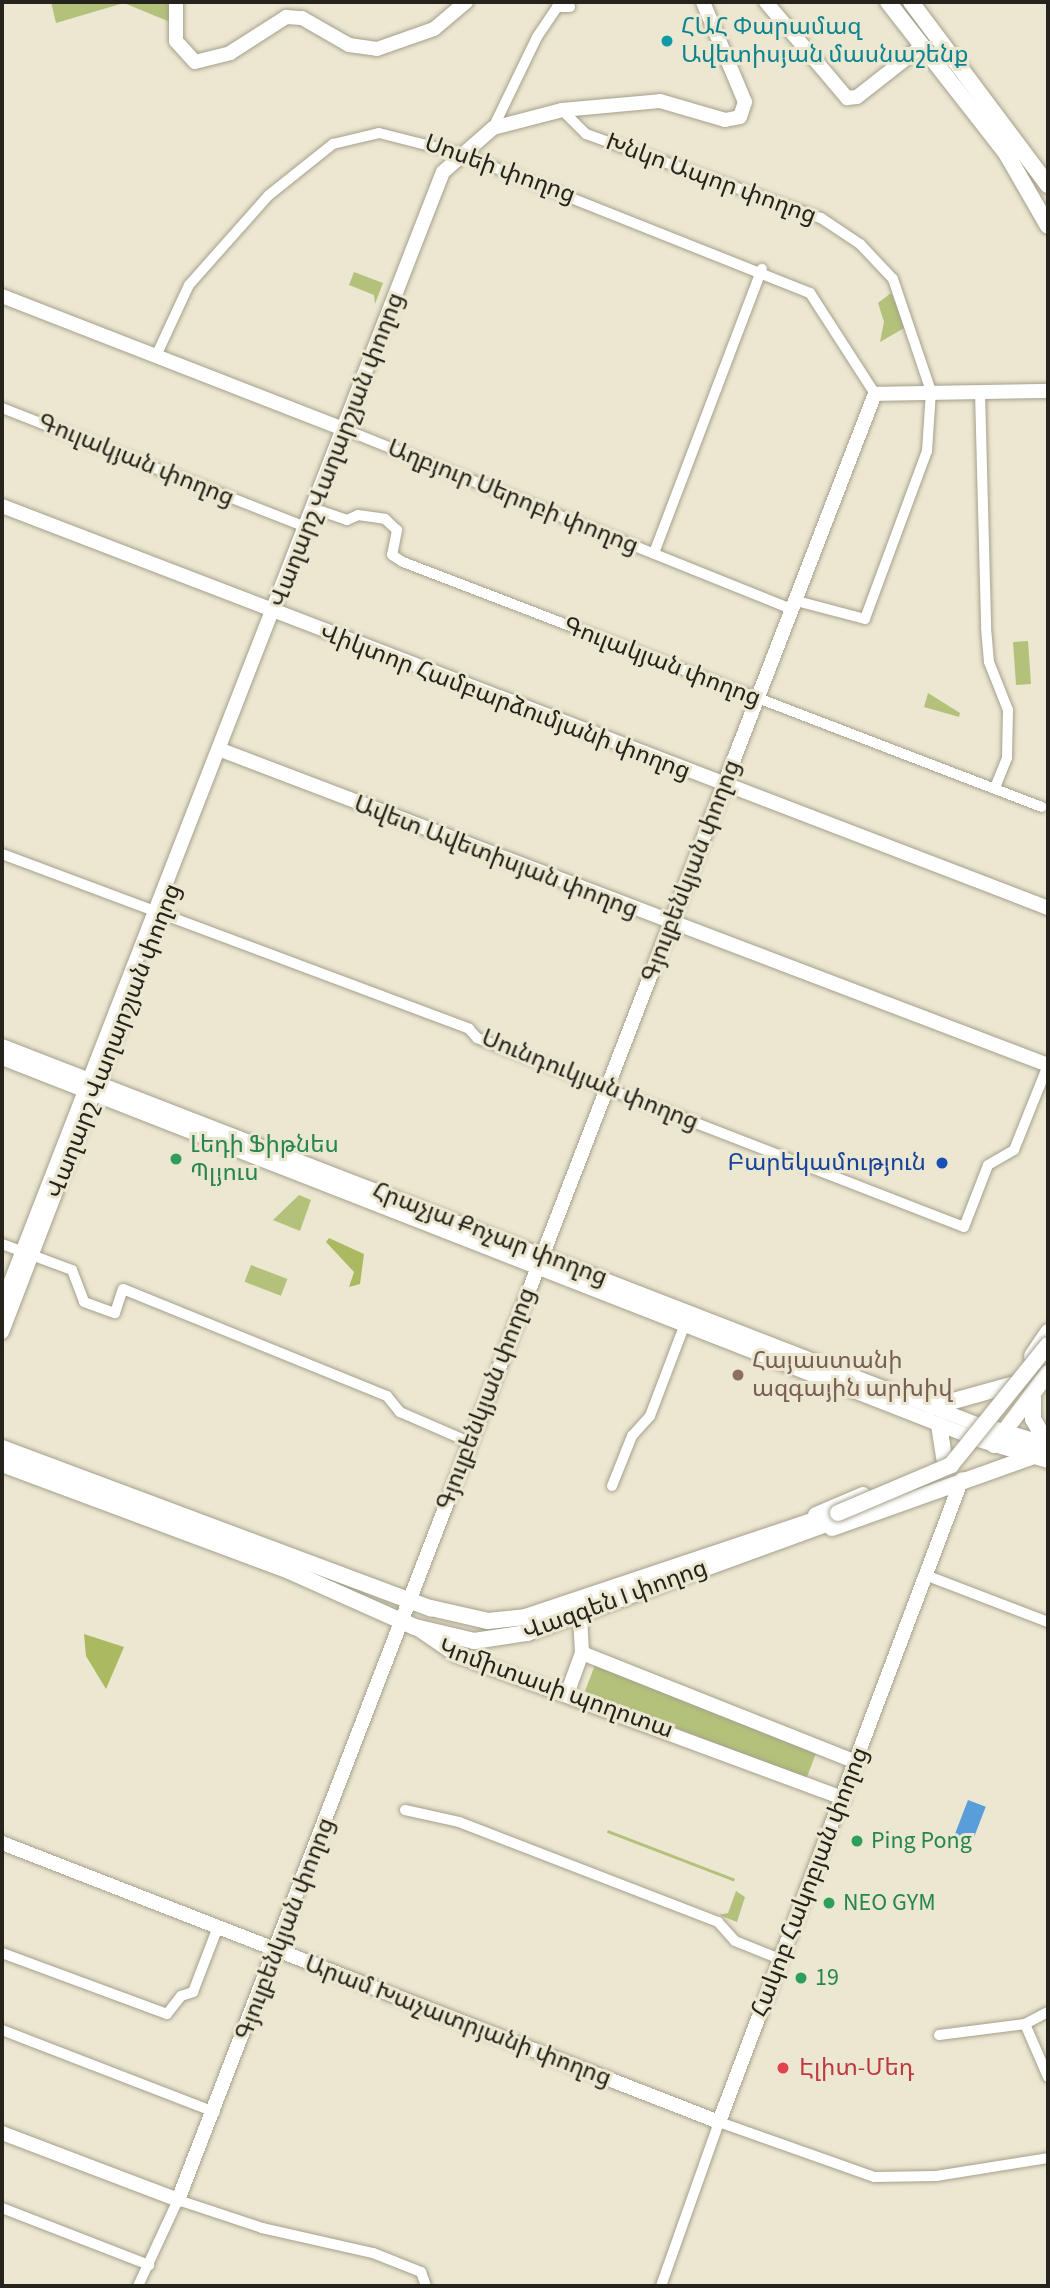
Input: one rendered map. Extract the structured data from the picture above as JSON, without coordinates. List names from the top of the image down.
{
  "streets": {
    "main road": ["Վազգեն I փողոց", "Կոմիտասի պողոտա"],
    "street": [
      "Սոսեի փողոց",
      "Խնկո Ապոր փողոց",
      "Վաղարշ Վաղարշյան փողոց",
      "Գուլակյան փողոց",
      "Աղբյուր Սերոբի փողոց",
      "Վիկտոր Համբարձումյանի փողոց",
      "Ավետ Ավետիսյան փողոց",
      "Գյուլբենկյան փողոց",
      "Սունդուկյան փողոց",
      "Հրաչյա Քոչար փողոց",
      "Հակոբ Հակոբյան փողոց",
      "Արամ Խաչատրյանի փողոց"
    ]
  },
  "crossings": [
    ["Սոսեի փողոց", "Վաղարշ Վաղարշյան փողոց"],
    ["Սոսեի փողոց", "Աղբյուր Սերոբի փողոց"],
    ["Սոսեի փողոց", "Գյուլբենկյան փողոց"],
    ["Խնկո Ապոր փողոց", "Աղբյուր Սերոբի փողոց"],
    ["Խնկո Ապոր փողոց", "Գյուլբենկյան փողոց"],
    ["Վաղարշ Վաղարշյան փողոց", "Գուլակյան փողոց"],
    ["Վաղարշ Վաղարշյան փողոց", "Աղբյուր Սերոբի փողոց"],
    ["Վաղարշ Վաղարշյան փողոց", "Վիկտոր Համբարձումյանի փողոց"],
    ["Վաղարշ Վաղարշյան փողոց", "Ավետ Ավետիսյան փողոց"],
    ["Վաղարշ Վաղարշյան փողոց", "Սունդուկյան փողոց"],
    ["Վաղարշ Վաղարշյան փողոց", "Հրաչյա Քոչար փողոց"],
    ["Գուլակյան փողոց", "Գյուլբենկյան փողոց"],
    ["Աղբյուր Սերոբի փողոց", "Գյուլբենկյան փողոց"],
    ["Վիկտոր Համբարձումյանի փողոց", "Գյուլբենկյան փողոց"],
    ["Ավետ Ավետիսյան փողոց", "Գյուլբենկյան փողոց"],
    ["Ավետ Ավետիսյան փողոց", "Սունդուկյան փողոց"],
    ["Գյուլբենկյան փողոց", "Սունդուկյան փողոց"],
    ["Գյուլբենկյան փողոց", "Հրաչյա Քոչար փողոց"],
    ["Գյուլբենկյան փողոց", "Վազգեն I փողոց"],
    ["Գյուլբենկյան փողոց", "Կոմիտասի պողոտա"],
    ["Գյուլբենկյան փողոց", "Արամ Խաչատրյանի փողոց"],
    ["Հրաչյա Քոչար փողոց", "Վազգեն I փողոց"],
    ["Վազգեն I փողոց", "Կոմիտասի պողոտա"],
    ["Վազգեն I փողոց", "Հակոբ Հակոբյան փողոց"],
    ["Կոմիտասի պողոտա", "Հակոբ Հակոբյան փողոց"],
    ["Հակոբ Հակոբյան փողոց", "Արամ Խաչատրյանի փողոց"]
  ],
  "places": [
    "ՀԱՀ Փարամազ Ավետիսյան մասնաշենք",
    "Լեդի Ֆիթնես Պլյուս",
    "Բարեկամություն",
    "Հայաստանի ազգային արխիվ",
    "Ping Pong",
    "NEO GYM",
    "19",
    "Էլիտ-Մեդ"
  ]
}
